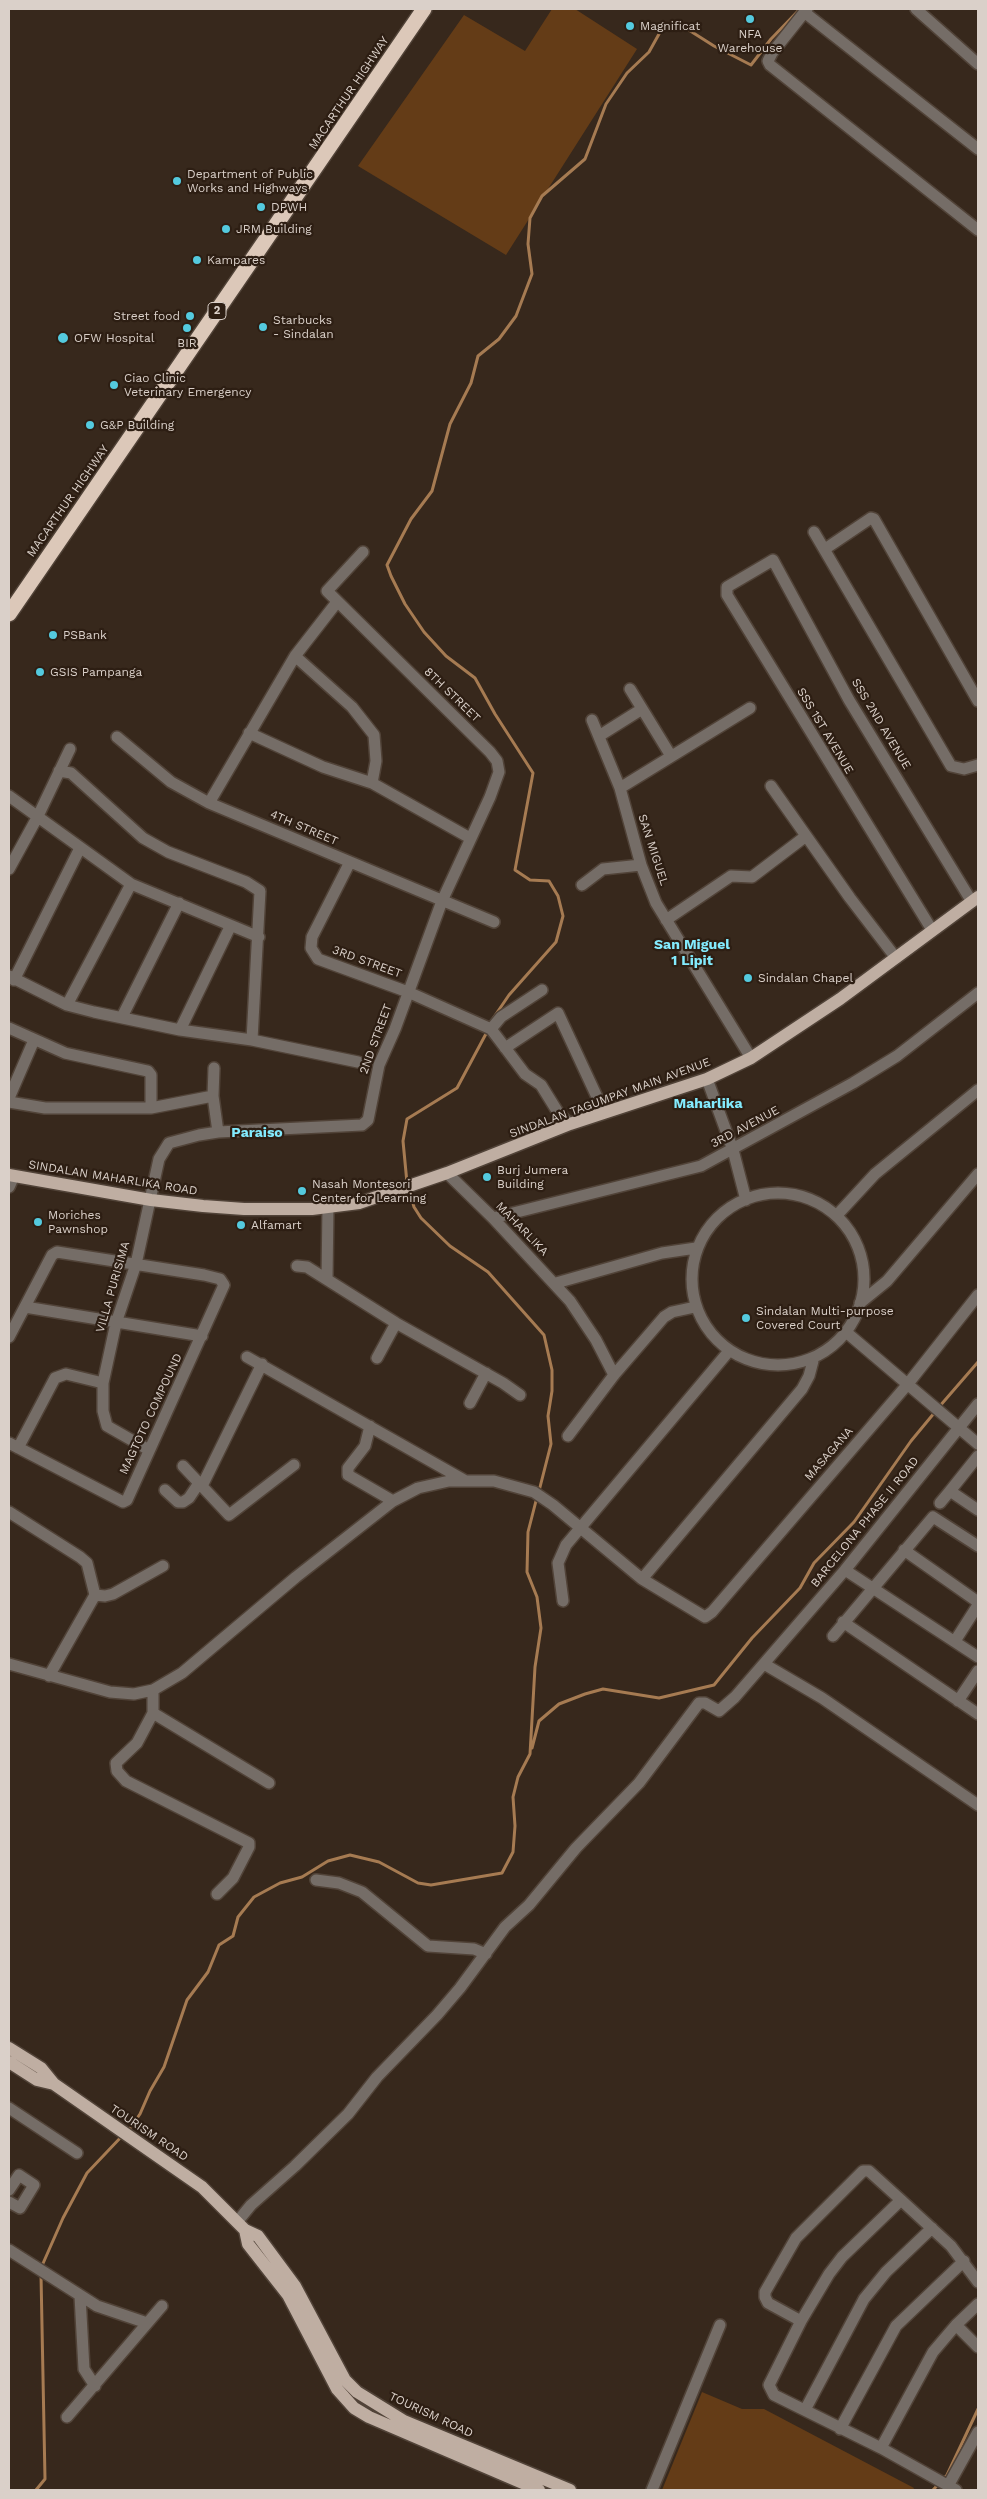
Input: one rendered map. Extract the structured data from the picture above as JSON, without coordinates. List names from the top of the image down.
{
  "streets": {
    "highway": ["MACARTHUR HIGHWAY", "2"],
    "main road": ["SINDALAN TAGUMPAY MAIN AVENUE", "SINDALAN MAHARLIKA ROAD", "TOURISM ROAD"],
    "street": [
      "8TH STREET",
      "SSS 2ND AVENUE",
      "SSS 1ST AVENUE",
      "4TH STREET",
      "SAN MIGUEL",
      "3RD STREET",
      "2ND STREET",
      "3RD AVENUE",
      "MAHARLIKA",
      "VILLA PURISIMA",
      "MAGTOTO COMPOUND",
      "MASAGANA",
      "BARCELONA PHASE II ROAD"
    ]
  },
  "crossings": [
    ["8TH STREET", "2ND STREET"],
    ["SSS 2ND AVENUE", "SSS 1ST AVENUE"],
    ["SSS 2ND AVENUE", "SINDALAN TAGUMPAY MAIN AVENUE"],
    ["SSS 1ST AVENUE", "SINDALAN TAGUMPAY MAIN AVENUE"],
    ["4TH STREET", "3RD STREET"],
    ["4TH STREET", "2ND STREET"],
    ["SAN MIGUEL", "SINDALAN TAGUMPAY MAIN AVENUE"],
    ["3RD STREET", "2ND STREET"],
    ["2ND STREET", "SINDALAN MAHARLIKA ROAD"],
    ["2ND STREET", "VILLA PURISIMA"],
    ["SINDALAN TAGUMPAY MAIN AVENUE", "SINDALAN MAHARLIKA ROAD"],
    ["SINDALAN TAGUMPAY MAIN AVENUE", "MAHARLIKA"],
    ["3RD AVENUE", "MAHARLIKA"],
    ["SINDALAN MAHARLIKA ROAD", "VILLA PURISIMA"],
    ["VILLA PURISIMA", "MAGTOTO COMPOUND"]
  ],
  "districts": ["San Miguel 1 Lipit", "Maharlika", "Paraiso"],
  "places": [
    "NFA Warehouse",
    "Magnificat",
    "Department of Public Works and Highways",
    "DPWH",
    "JRM Building",
    "Kampares",
    "Street food",
    "Starbucks - Sindalan",
    "BIR",
    "OFW Hospital",
    "Ciao Clinic Veterinary Emergency",
    "G&P Building",
    "PSBank",
    "GSIS Pampanga",
    "Sindalan Chapel",
    "Burj Jumera Building",
    "Nasah Montesori Center for Learning",
    "Moriches Pawnshop",
    "Alfamart",
    "Sindalan Multi-purpose Covered Court"
  ]
}
